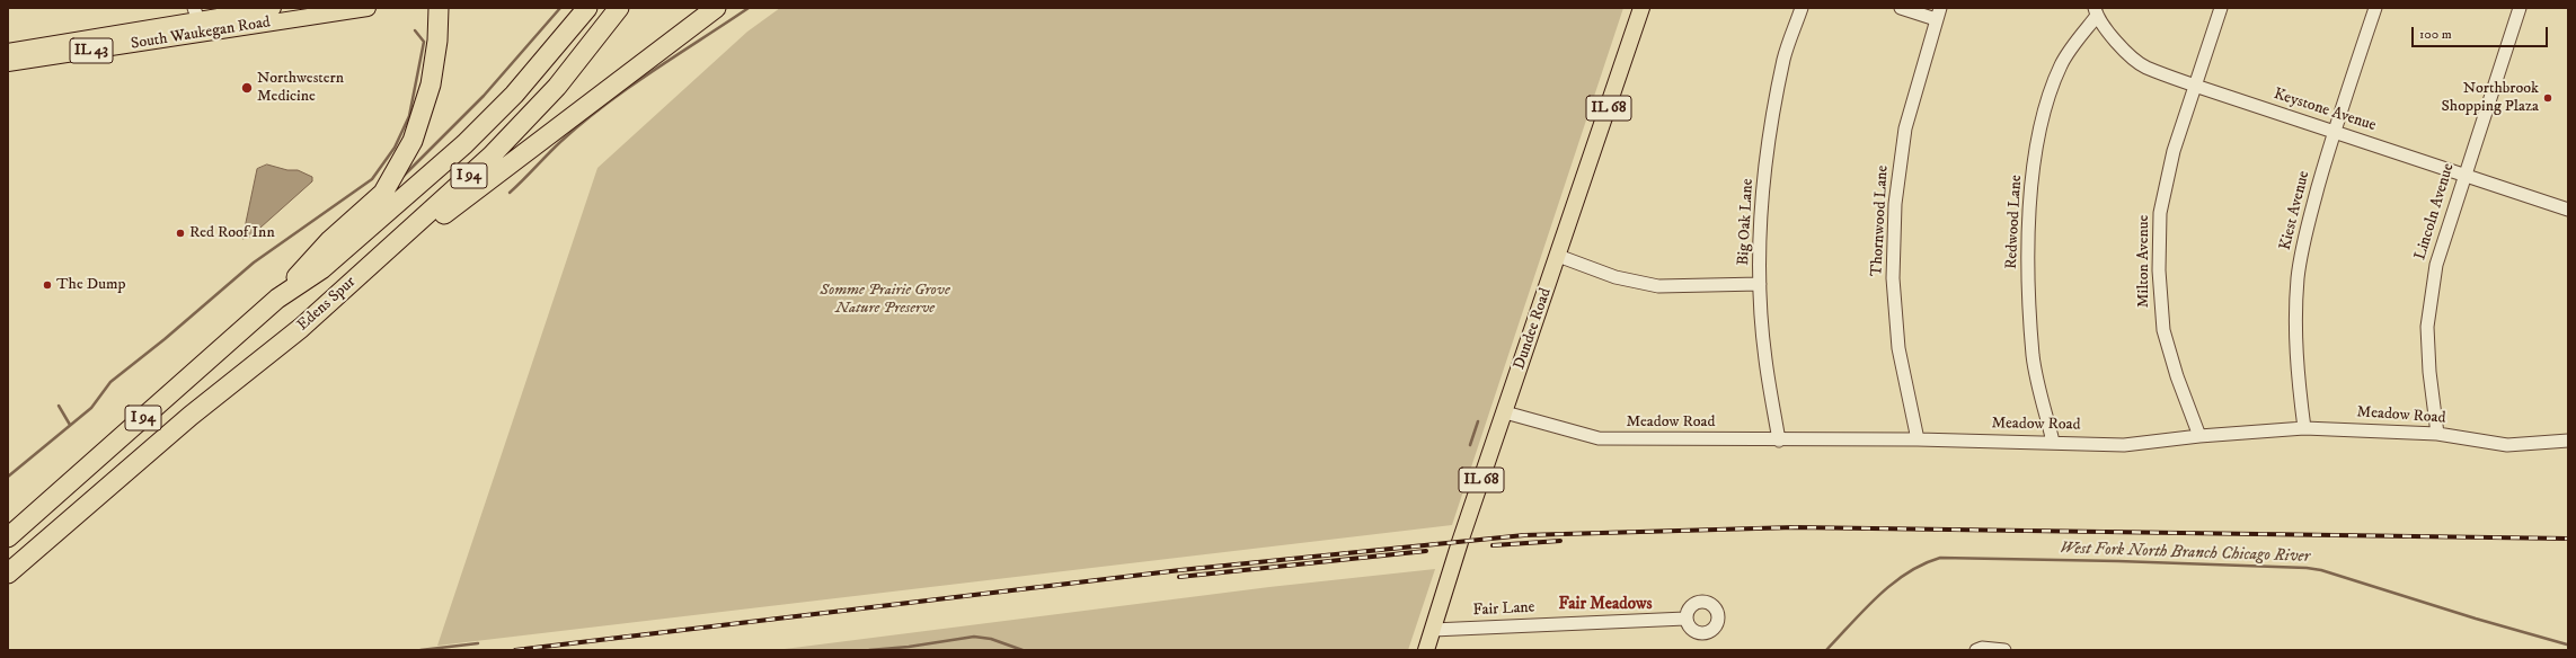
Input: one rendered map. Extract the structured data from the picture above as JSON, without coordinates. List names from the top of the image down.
{
  "streets": {
    "highway": ["I 94", "Edens Spur"],
    "main road": [
      "South Waukegan Road",
      "IL 43",
      "IL 68",
      "Dundee Road"
    ],
    "street": [
      "Keystone Avenue",
      "Kiest Avenue",
      "Lincoln Avenue",
      "Thornwood Lane",
      "Big Oak Lane",
      "Redwood Lane",
      "Milton Avenue",
      "Meadow Road",
      "Fair Lane"
    ]
  },
  "crossings": [
    ["Keystone Avenue", "Kiest Avenue"],
    ["Keystone Avenue", "Lincoln Avenue"],
    ["Keystone Avenue", "Redwood Lane"],
    ["Keystone Avenue", "Milton Avenue"],
    ["Kiest Avenue", "Meadow Road"],
    ["Lincoln Avenue", "Meadow Road"],
    ["Thornwood Lane", "Meadow Road"],
    ["Big Oak Lane", "Meadow Road"],
    ["Redwood Lane", "Meadow Road"],
    ["Milton Avenue", "Meadow Road"],
    ["Dundee Road", "Meadow Road"],
    ["Dundee Road", "Fair Lane"]
  ],
  "districts": ["Fair Meadows"],
  "water": ["West Fork North Branch Chicago River"],
  "parks": ["Somme Prairie Grove Nature Preserve"],
  "places": [
    "Northwestern Medicine",
    "Northbrook Shopping Plaza",
    "Red Roof Inn",
    "The Dump"
  ],
  "scale_bar": "100 m"
}
